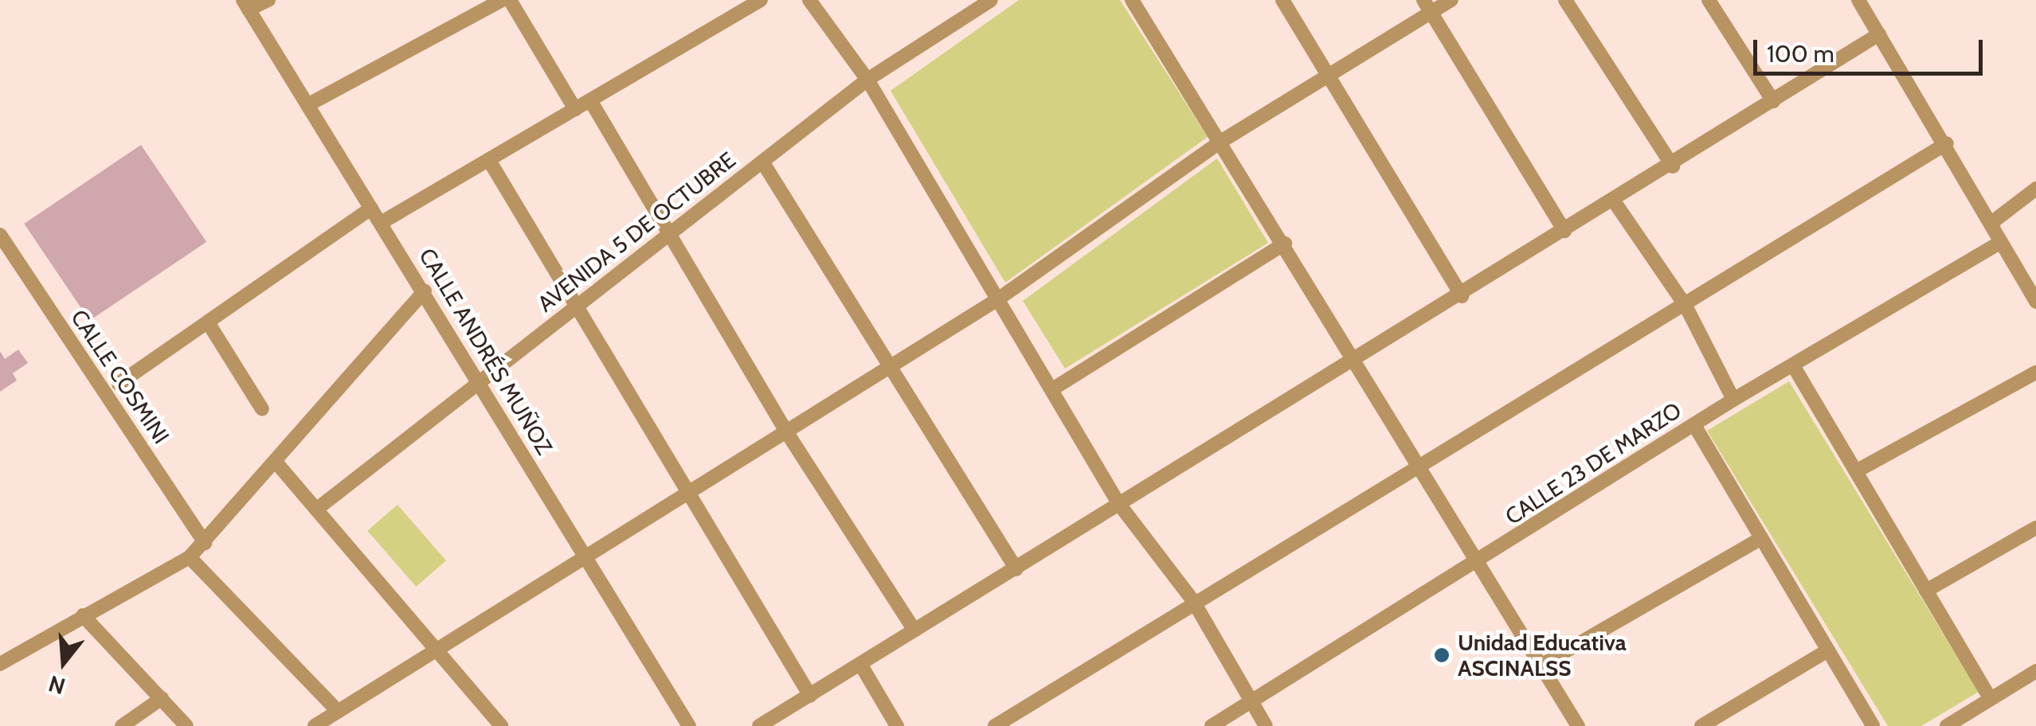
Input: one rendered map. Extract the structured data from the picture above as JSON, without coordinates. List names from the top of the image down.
{
  "streets": {
    "street": [
      "AVENIDA 5 DE OCTUBRE",
      "CALLE ANDRÉS MUÑOZ",
      "CALLE COSMINI",
      "CALLE 23 DE MARZO"
    ]
  },
  "crossings": [
    ["AVENIDA 5 DE OCTUBRE", "CALLE ANDRÉS MUÑOZ"]
  ],
  "places": ["Unidad Educativa ASCINALSS"],
  "scale_bar": "100 m",
  "north": "bottom"
}
